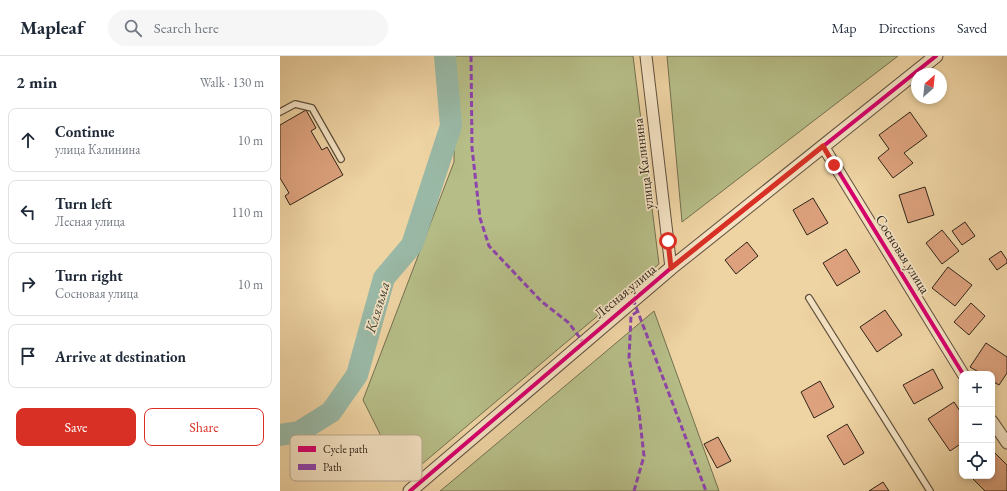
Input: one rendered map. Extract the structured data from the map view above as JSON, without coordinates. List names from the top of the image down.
{
  "streets": {
    "street": ["улица Калинина", "Сосновая улица", "Лесная улица"]
  },
  "crossings": [
    ["улица Калинина", "Лесная улица"],
    ["Сосновая улица", "Лесная улица"]
  ],
  "water": ["Клязьма"],
  "legend": ["Cycle path", "Path"],
  "north": "top right",
  "page": {
    "header": "Mapleaf",
    "search": "Search here",
    "nav": ["Map", "Directions", "Saved"],
    "heading": ["2 min", "Walk · 130 m"],
    "list": [
      ["Continue", "улица Калинина", "10 m"],
      ["Turn left", "Лесная улица", "110 m"],
      ["Turn right", "Сосновая улица", "10 m"],
      "Arrive at destination"
    ],
    "map_buttons": ["+", "−"],
    "buttons": ["Save", "Share"]
  }
}
